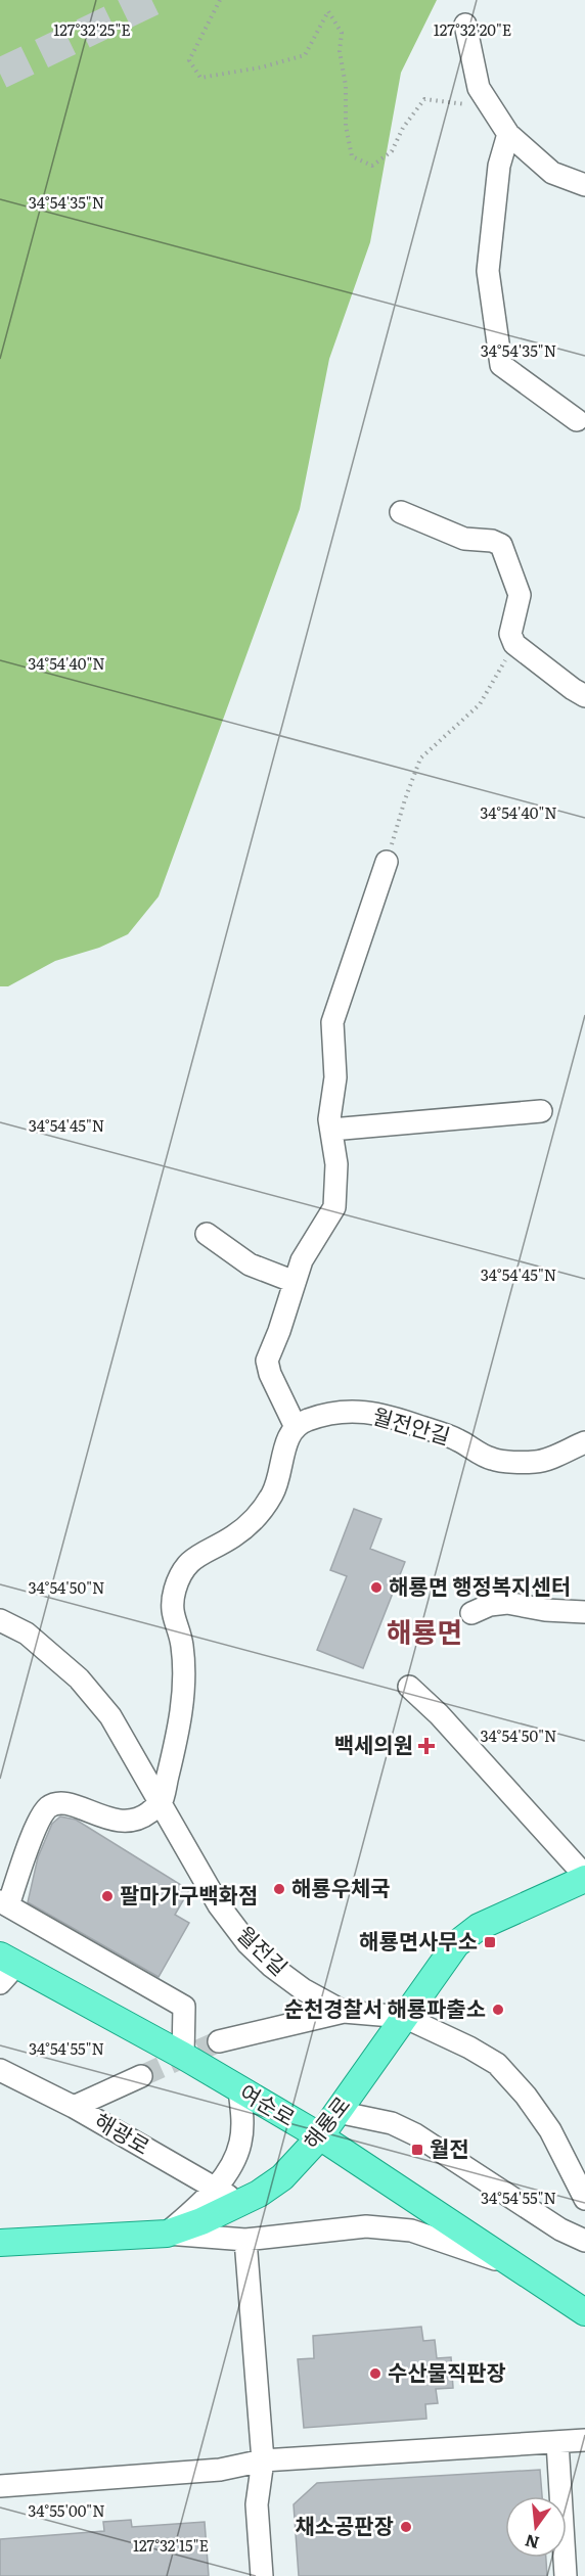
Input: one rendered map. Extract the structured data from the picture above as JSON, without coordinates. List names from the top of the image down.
{
  "streets": {
    "main road": ["여순로", "해룡로"],
    "street": ["월전안길", "월전길", "해광로"]
  },
  "crossings": [
    ["월전길", "해룡로"],
    ["여순로", "해룡로"],
    ["해룡로", "해광로"]
  ],
  "districts": ["해룡면"],
  "places": {
    "other": [
      "해룡면 행정복지센터",
      "해룡우체국",
      "팔마가구백화점",
      "순천경찰서 해룡파출소",
      "수산물직판장",
      "채소공판장"
    ],
    "health": ["백세의원"],
    "transit": ["해룡면사무소", "월전"]
  },
  "north": "bottom",
  "coordinates": [
    "127°32'25\"E",
    "127°32'20\"E",
    "34°54'35\"N",
    "34°54'40\"N",
    "34°54'45\"N",
    "34°54'50\"N",
    "34°54'55\"N",
    "34°55'00\"N",
    "127°32'15\"E"
  ]
}
